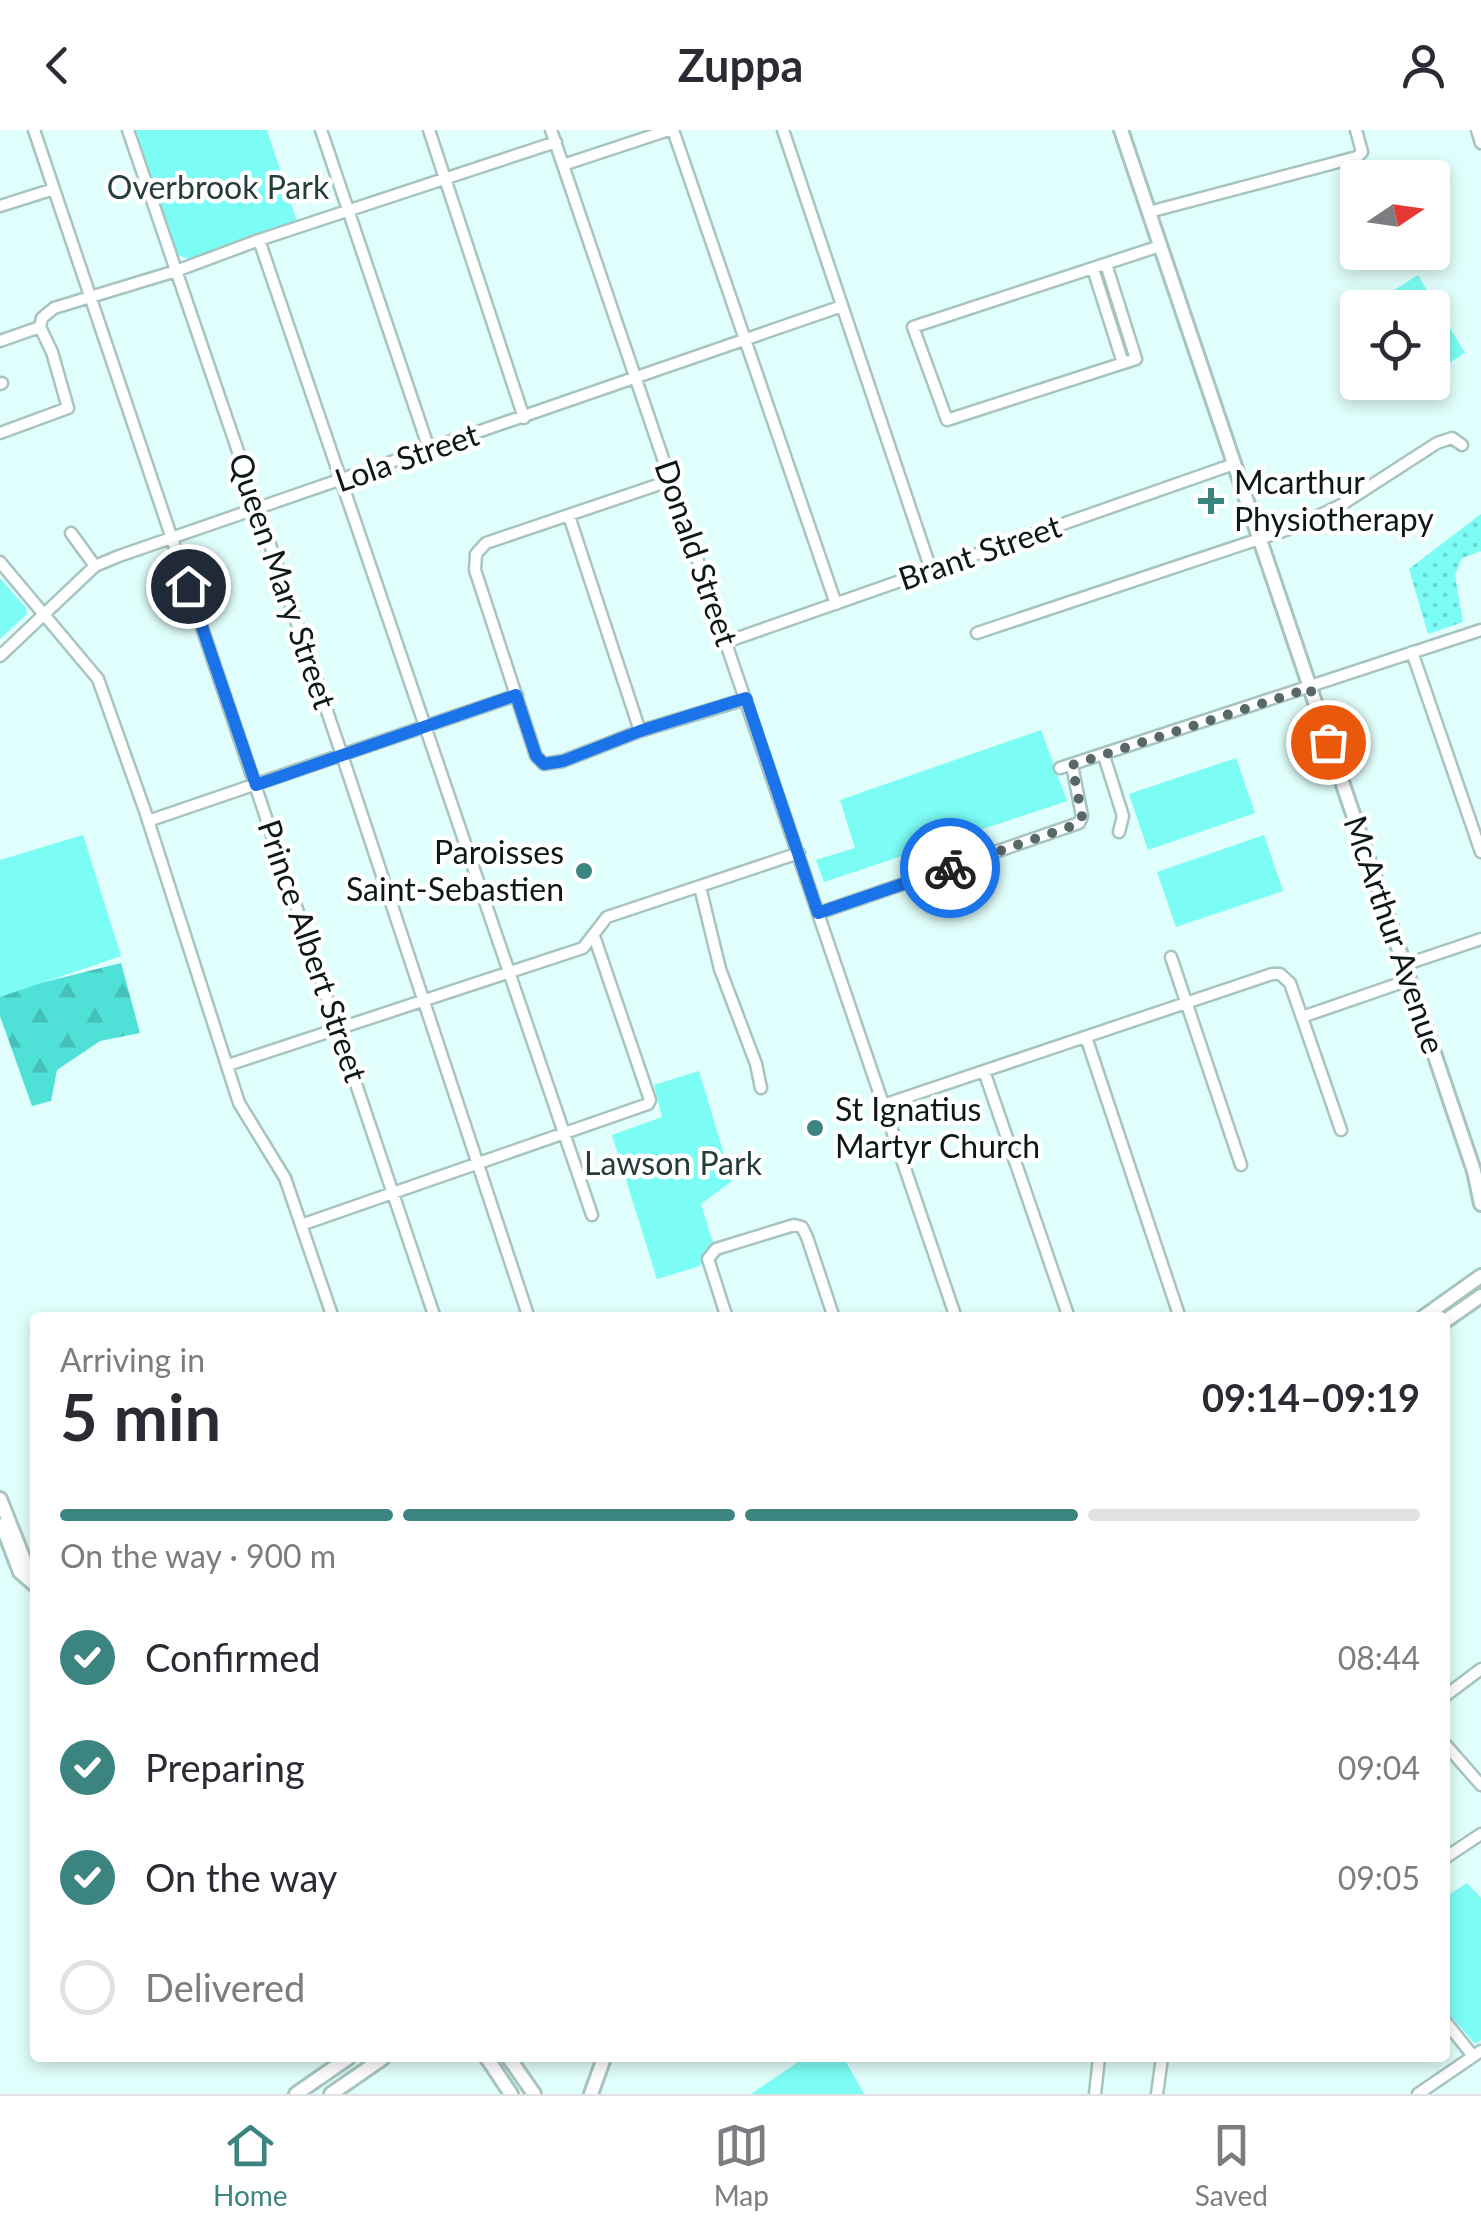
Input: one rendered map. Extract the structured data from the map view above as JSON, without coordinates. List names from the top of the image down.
{
  "streets": {
    "main road": ["McArthur Avenue"],
    "street": [
      "Lola Street",
      "Donald Street",
      "Brant Street",
      "Queen Mary Street",
      "Prince Albert Street"
    ]
  },
  "crossings": [
    ["Lola Street", "Donald Street"],
    ["Lola Street", "Queen Mary Street"],
    ["Lola Street", "Prince Albert Street"],
    ["Donald Street", "Brant Street"],
    ["Brant Street", "McArthur Avenue"]
  ],
  "parks": ["Overbrook Park", "Lawson Park"],
  "places": {
    "health": ["Mcarthur Physiotherapy"],
    "other": ["Paroisses Saint-Sebastien", "St Ignatius Martyr Church"]
  },
  "north": "right",
  "page": {
    "header": "Zuppa",
    "heading": ["5 min", "Arriving in", "09:14–09:19"],
    "bar": "On the way · 900 m",
    "list": [
      ["Confirmed", "08:44"],
      ["Preparing", "09:04"],
      ["On the way", "09:05"],
      "Delivered"
    ],
    "tabs": ["Home", "Map", "Saved"]
  }
}
